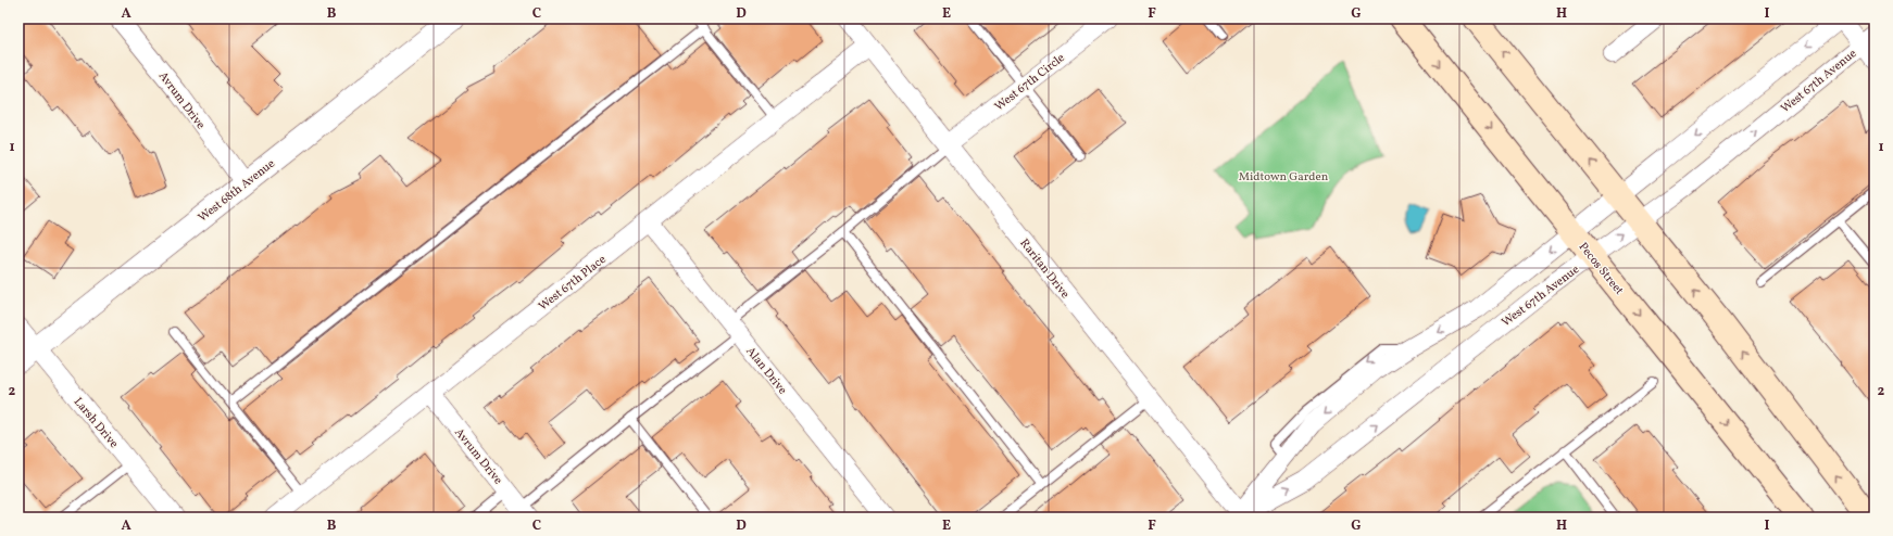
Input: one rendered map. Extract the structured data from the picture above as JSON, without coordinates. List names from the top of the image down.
{
  "streets": {
    "main road": ["Pecos Street"],
    "street": [
      "West 67th Avenue",
      "West 67th Circle",
      "Avrum Drive",
      "West 68th Avenue",
      "Raritan Drive",
      "West 67th Place",
      "Alan Drive",
      "Larsh Drive"
    ]
  },
  "crossings": [
    ["West 67th Avenue", "Raritan Drive"],
    ["West 67th Avenue", "Pecos Street"],
    ["West 67th Circle", "Raritan Drive"],
    ["Avrum Drive", "West 68th Avenue"],
    ["Avrum Drive", "West 67th Place"],
    ["West 68th Avenue", "Larsh Drive"],
    ["Raritan Drive", "West 67th Place"],
    ["West 67th Place", "Alan Drive"]
  ],
  "parks": ["Midtown Garden"],
  "grid": {
    "columns": [
      "A",
      "B",
      "C",
      "D",
      "E",
      "F",
      "G",
      "H",
      "I"
    ],
    "rows": ["1", "2"]
  }
}
